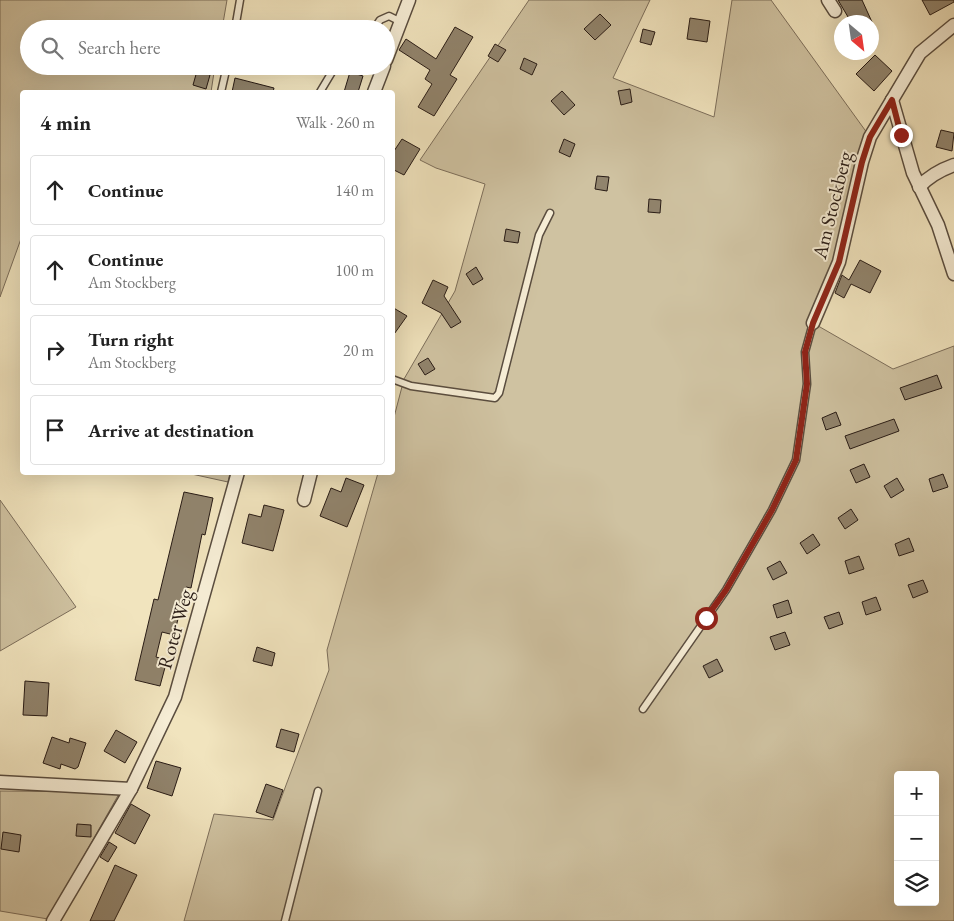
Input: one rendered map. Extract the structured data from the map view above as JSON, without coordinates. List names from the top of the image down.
{
  "streets": {
    "street": ["Am Stockberg", "Roter Weg"]
  },
  "north": "bottom right",
  "page": {
    "search": "Search here",
    "heading": ["4 min", "Walk · 260 m"],
    "list": [
      ["Continue", "140 m"],
      ["Continue", "Am Stockberg", "100 m"],
      ["Turn right", "Am Stockberg", "20 m"],
      "Arrive at destination"
    ],
    "map_buttons": ["+", "−"]
  }
}
